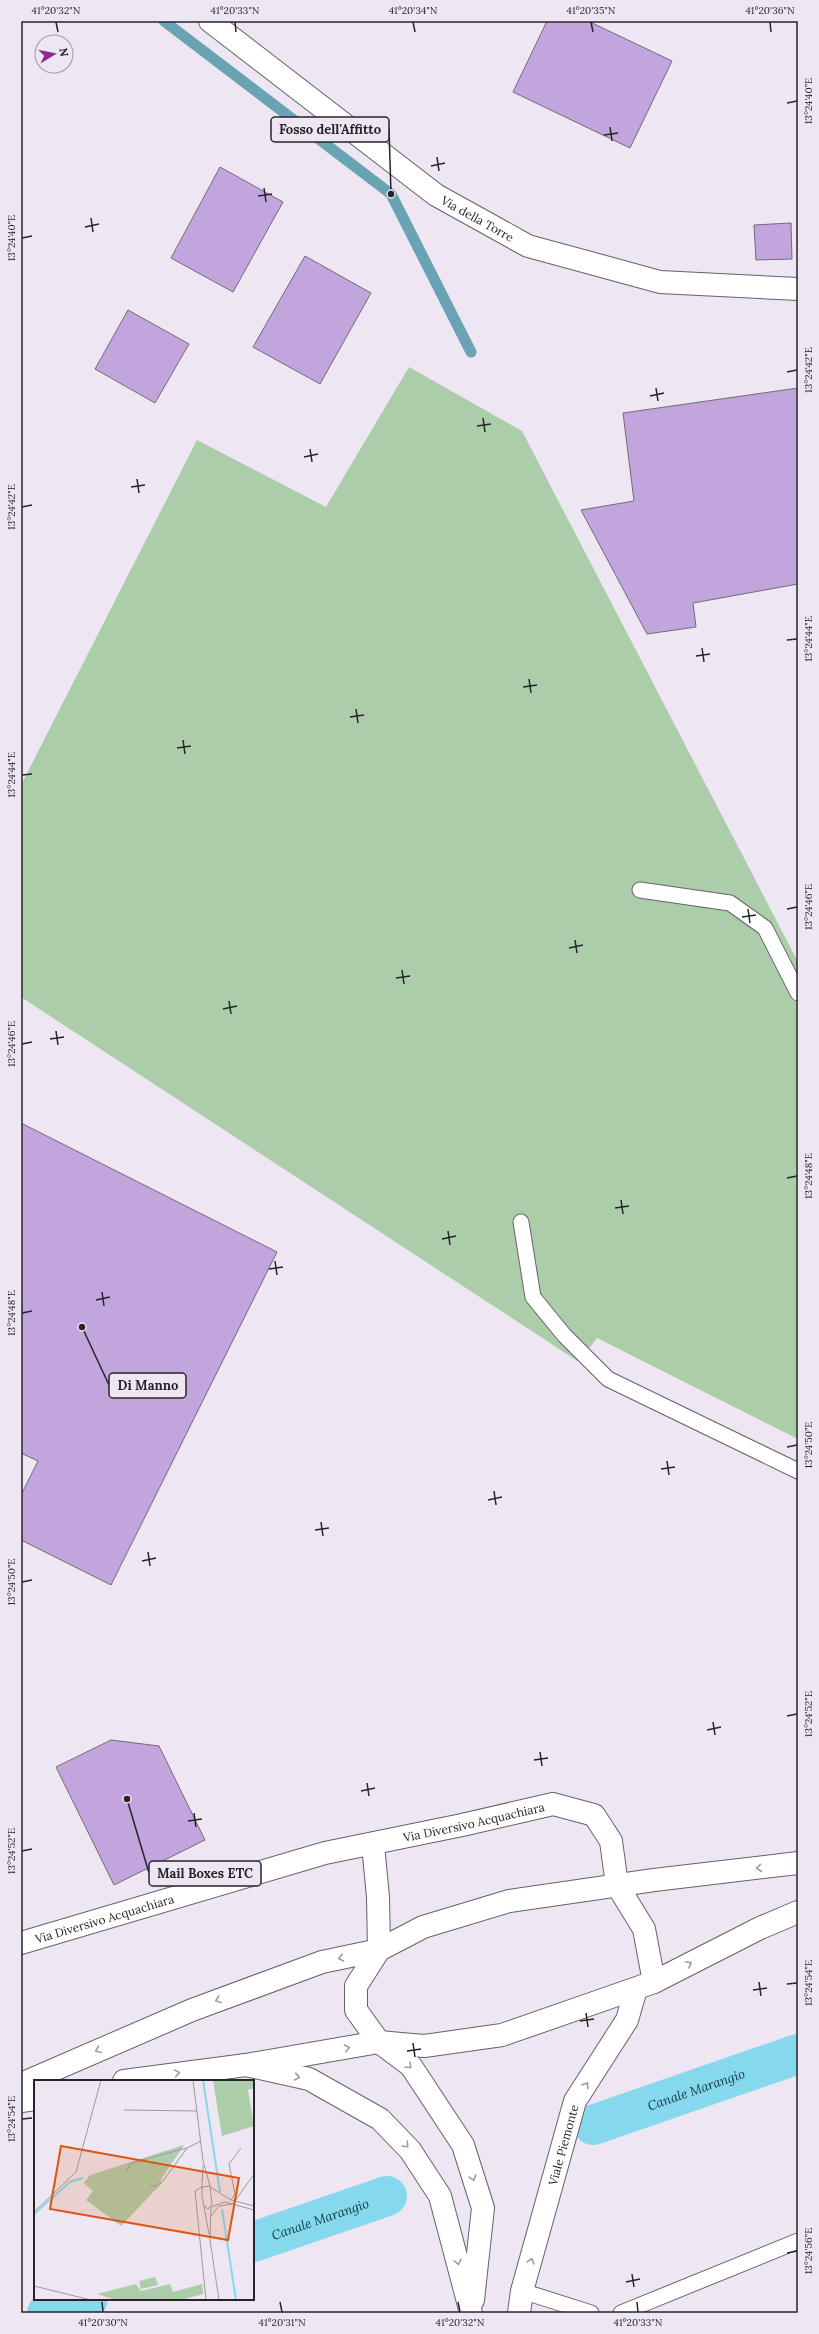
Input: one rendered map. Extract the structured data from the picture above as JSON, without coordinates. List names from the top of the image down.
{
  "streets": {
    "street": ["Via della Torre", "Via Diversivo Acquachiara", "Viale Piemonte"]
  },
  "crossings": [
    ["Via Diversivo Acquachiara", "Viale Piemonte"]
  ],
  "one_way": ["Viale Piemonte"],
  "water": ["Canale Marangio"],
  "places": ["Fosso dell'Affitto", "Di Manno", "Mail Boxes ETC"],
  "north": "right",
  "coordinates": [
    "41°20'32\"N",
    "41°20'33\"N",
    "41°20'34\"N",
    "41°20'35\"N",
    "41°20'36\"N",
    "13°24'40\"E",
    "13°24'42\"E",
    "13°24'44\"E",
    "13°24'46\"E",
    "13°24'48\"E",
    "13°24'50\"E",
    "13°24'52\"E",
    "13°24'54\"E",
    "13°24'56\"E",
    "41°20'30\"N",
    "41°20'31\"N"
  ]
}
